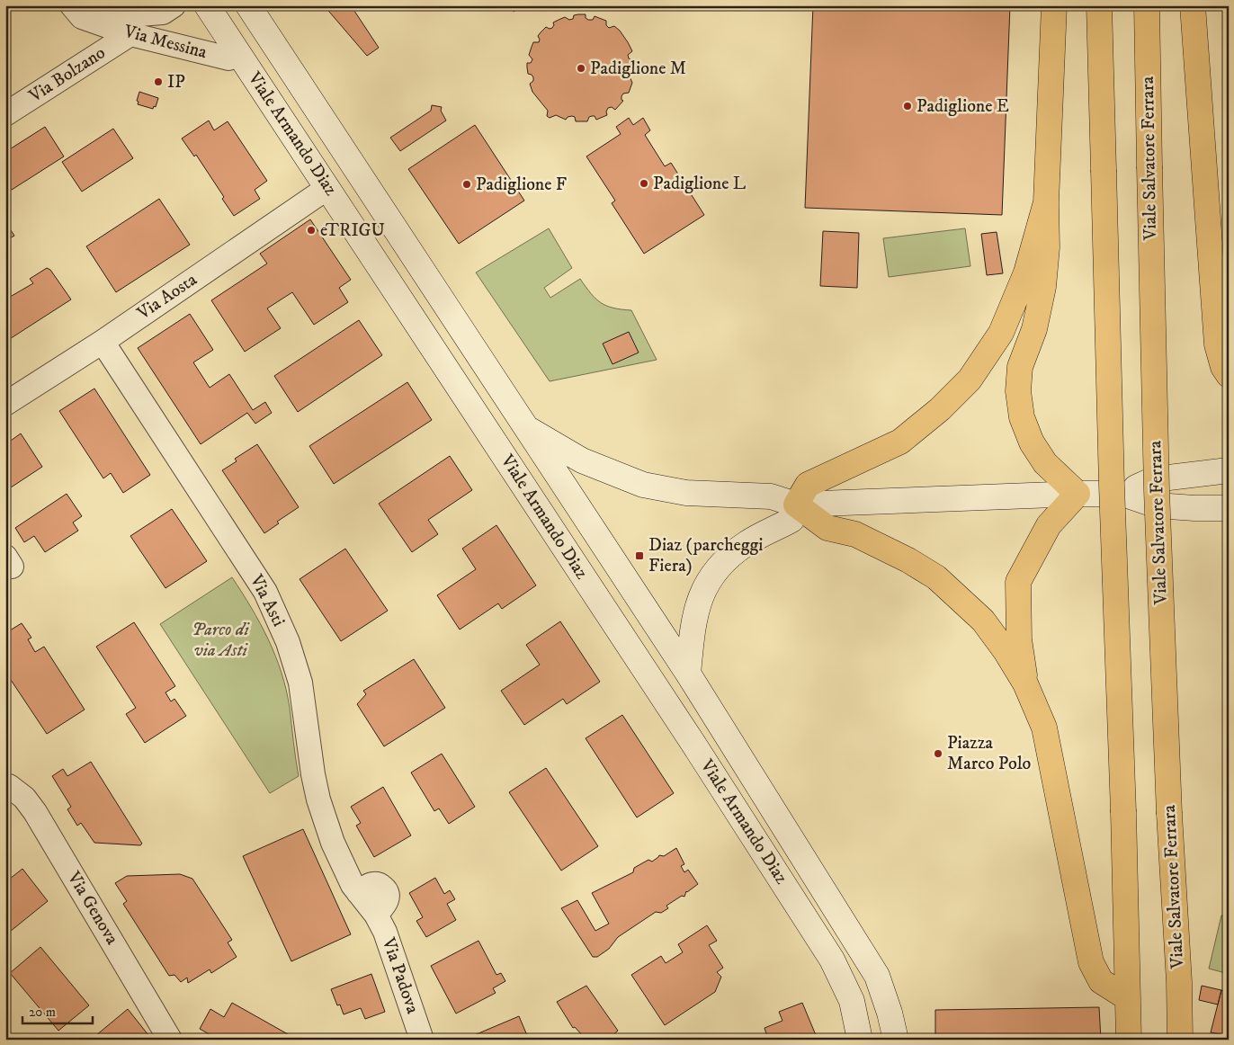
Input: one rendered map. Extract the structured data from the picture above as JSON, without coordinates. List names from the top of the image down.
{
  "streets": {
    "highway": ["Viale Salvatore Ferrara"],
    "main road": ["Viale Armando Diaz"],
    "street": [
      "Via Messina",
      "Via Bolzano",
      "Via Aosta",
      "Via Asti",
      "Via Genova",
      "Via Padova"
    ]
  },
  "crossings": [
    ["Via Messina", "Via Bolzano"],
    ["Via Messina", "Viale Armando Diaz"],
    ["Viale Armando Diaz", "Via Aosta"],
    ["Via Aosta", "Via Asti"],
    ["Via Asti", "Via Padova"]
  ],
  "parks": ["Parco di via Asti"],
  "places": {
    "other": [
      "Padiglione M",
      "IP",
      "Padiglione E",
      "Padiglione L",
      "Padiglione F",
      "eTRIGU",
      "Piazza Marco Polo"
    ],
    "transit": ["Diaz (parcheggi Fiera)"]
  },
  "scale_bar": "20 m"
}
